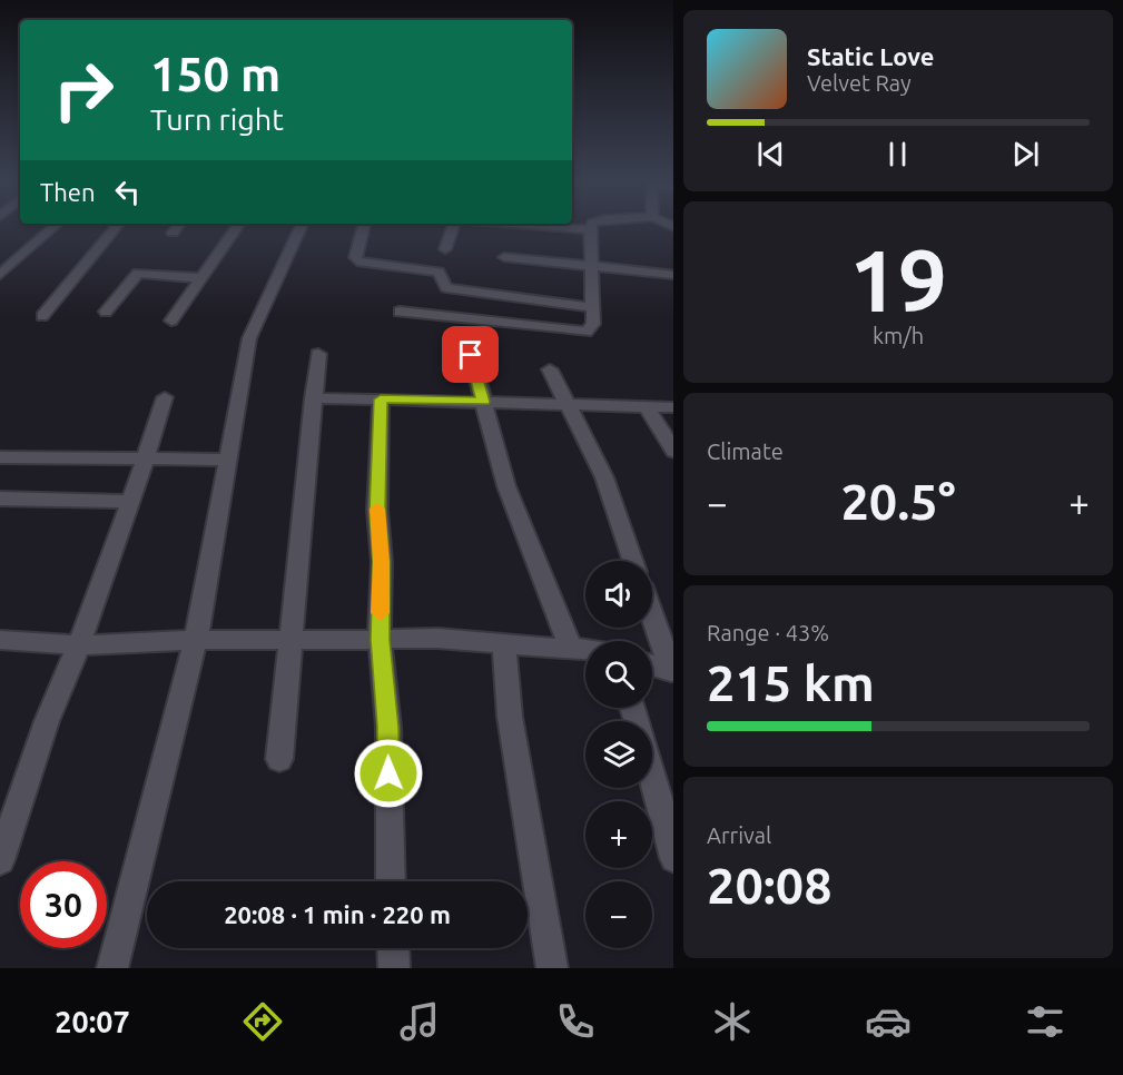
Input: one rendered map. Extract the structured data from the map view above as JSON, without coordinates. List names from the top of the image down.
{
  "page": {
    "turn": ["150 m", "Turn right"],
    "song": ["Static Love", "Velvet Ray"],
    "then": "Then",
    "tile": [
      ["19", "km/h"],
      "Climate",
      ["Range · 43%", "215 km"],
      ["Arrival", "20:08"]
    ],
    "heat": ["−", "20.5°", "+"],
    "map_buttons": ["+", "−"],
    "limit": "30",
    "trip": "20:08 · 1 min · 220 m",
    "tabs": "20:07"
  }
}
